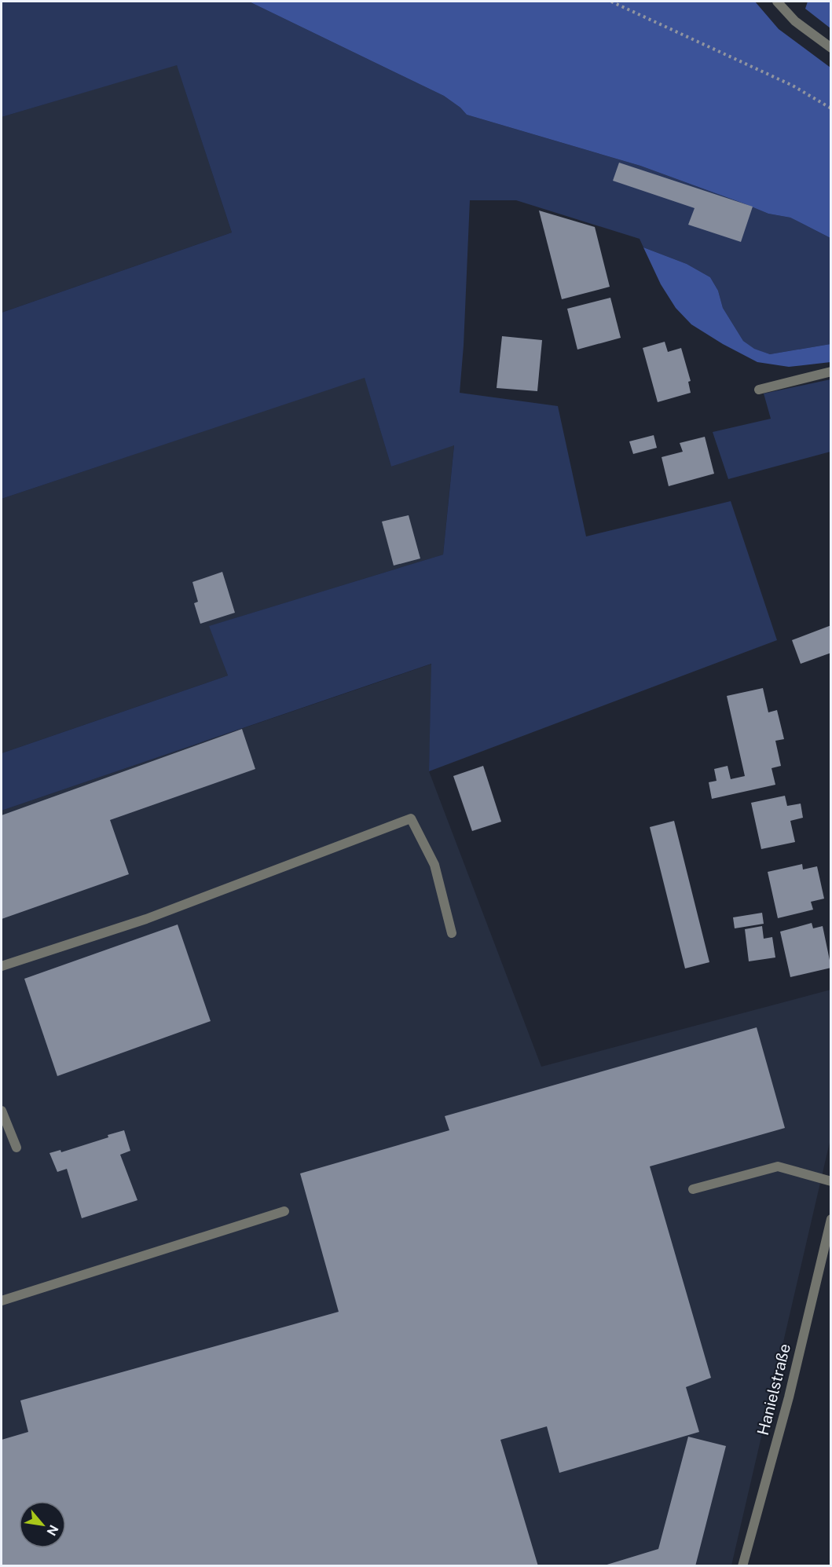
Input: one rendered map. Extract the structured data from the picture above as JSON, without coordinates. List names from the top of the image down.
{
  "streets": {
    "street": ["Hanielstraße"]
  },
  "north": "bottom right"
}
